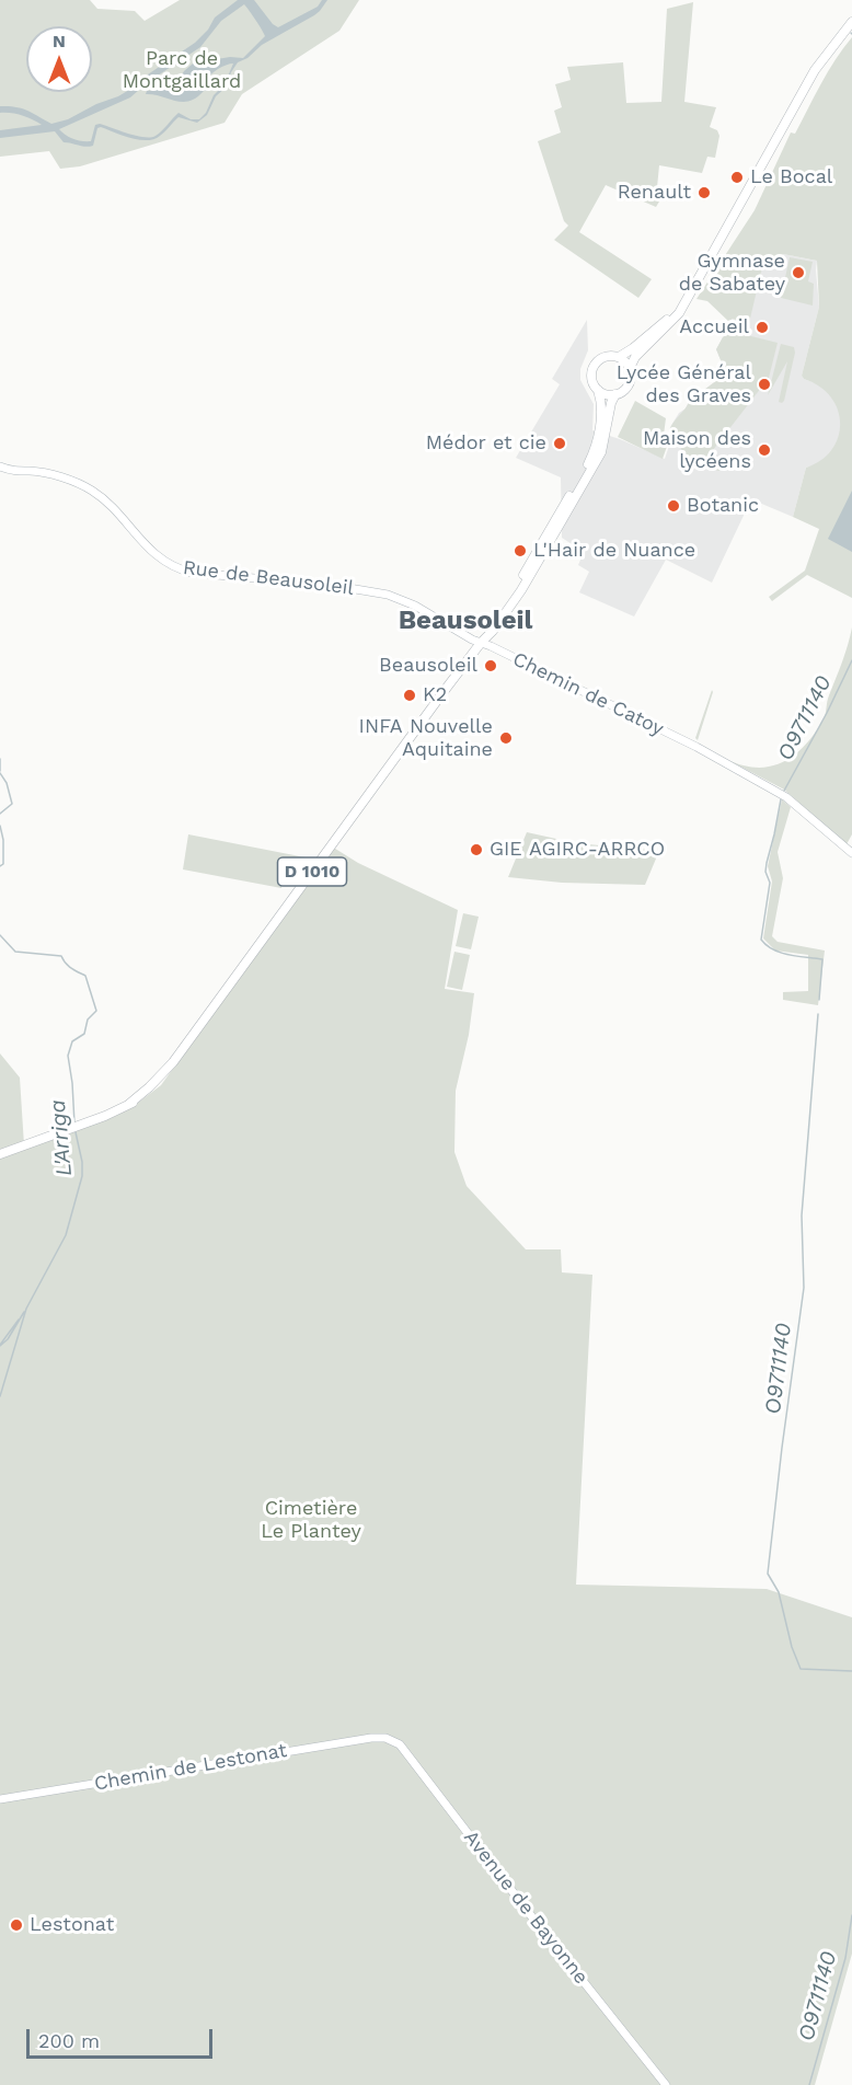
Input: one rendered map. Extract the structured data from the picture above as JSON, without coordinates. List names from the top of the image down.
{
  "streets": {
    "main road": ["D 1010"],
    "street": [
      "Rue de Beausoleil",
      "Chemin de Catoy",
      "Chemin de Lestonat",
      "Avenue de Bayonne"
    ]
  },
  "crossings": [
    ["Rue de Beausoleil", "Chemin de Catoy"],
    ["Rue de Beausoleil", "D 1010"],
    ["Chemin de Catoy", "D 1010"],
    ["Chemin de Lestonat", "Avenue de Bayonne"]
  ],
  "districts": ["Beausoleil"],
  "water": ["O9711140", "L'Arriga"],
  "parks": ["Parc de Montgaillard", "Cimetière Le Plantey"],
  "places": [
    "Le Bocal",
    "Renault",
    "Gymnase de Sabatey",
    "Accueil",
    "Lycée Général des Graves",
    "Médor et cie",
    "Maison des lycéens",
    "Botanic",
    "L'Hair de Nuance",
    "Beausoleil",
    "K2",
    "INFA Nouvelle Aquitaine",
    "GIE AGIRC-ARRCO",
    "Lestonat"
  ],
  "scale_bar": "200 m",
  "north": "top"
}
